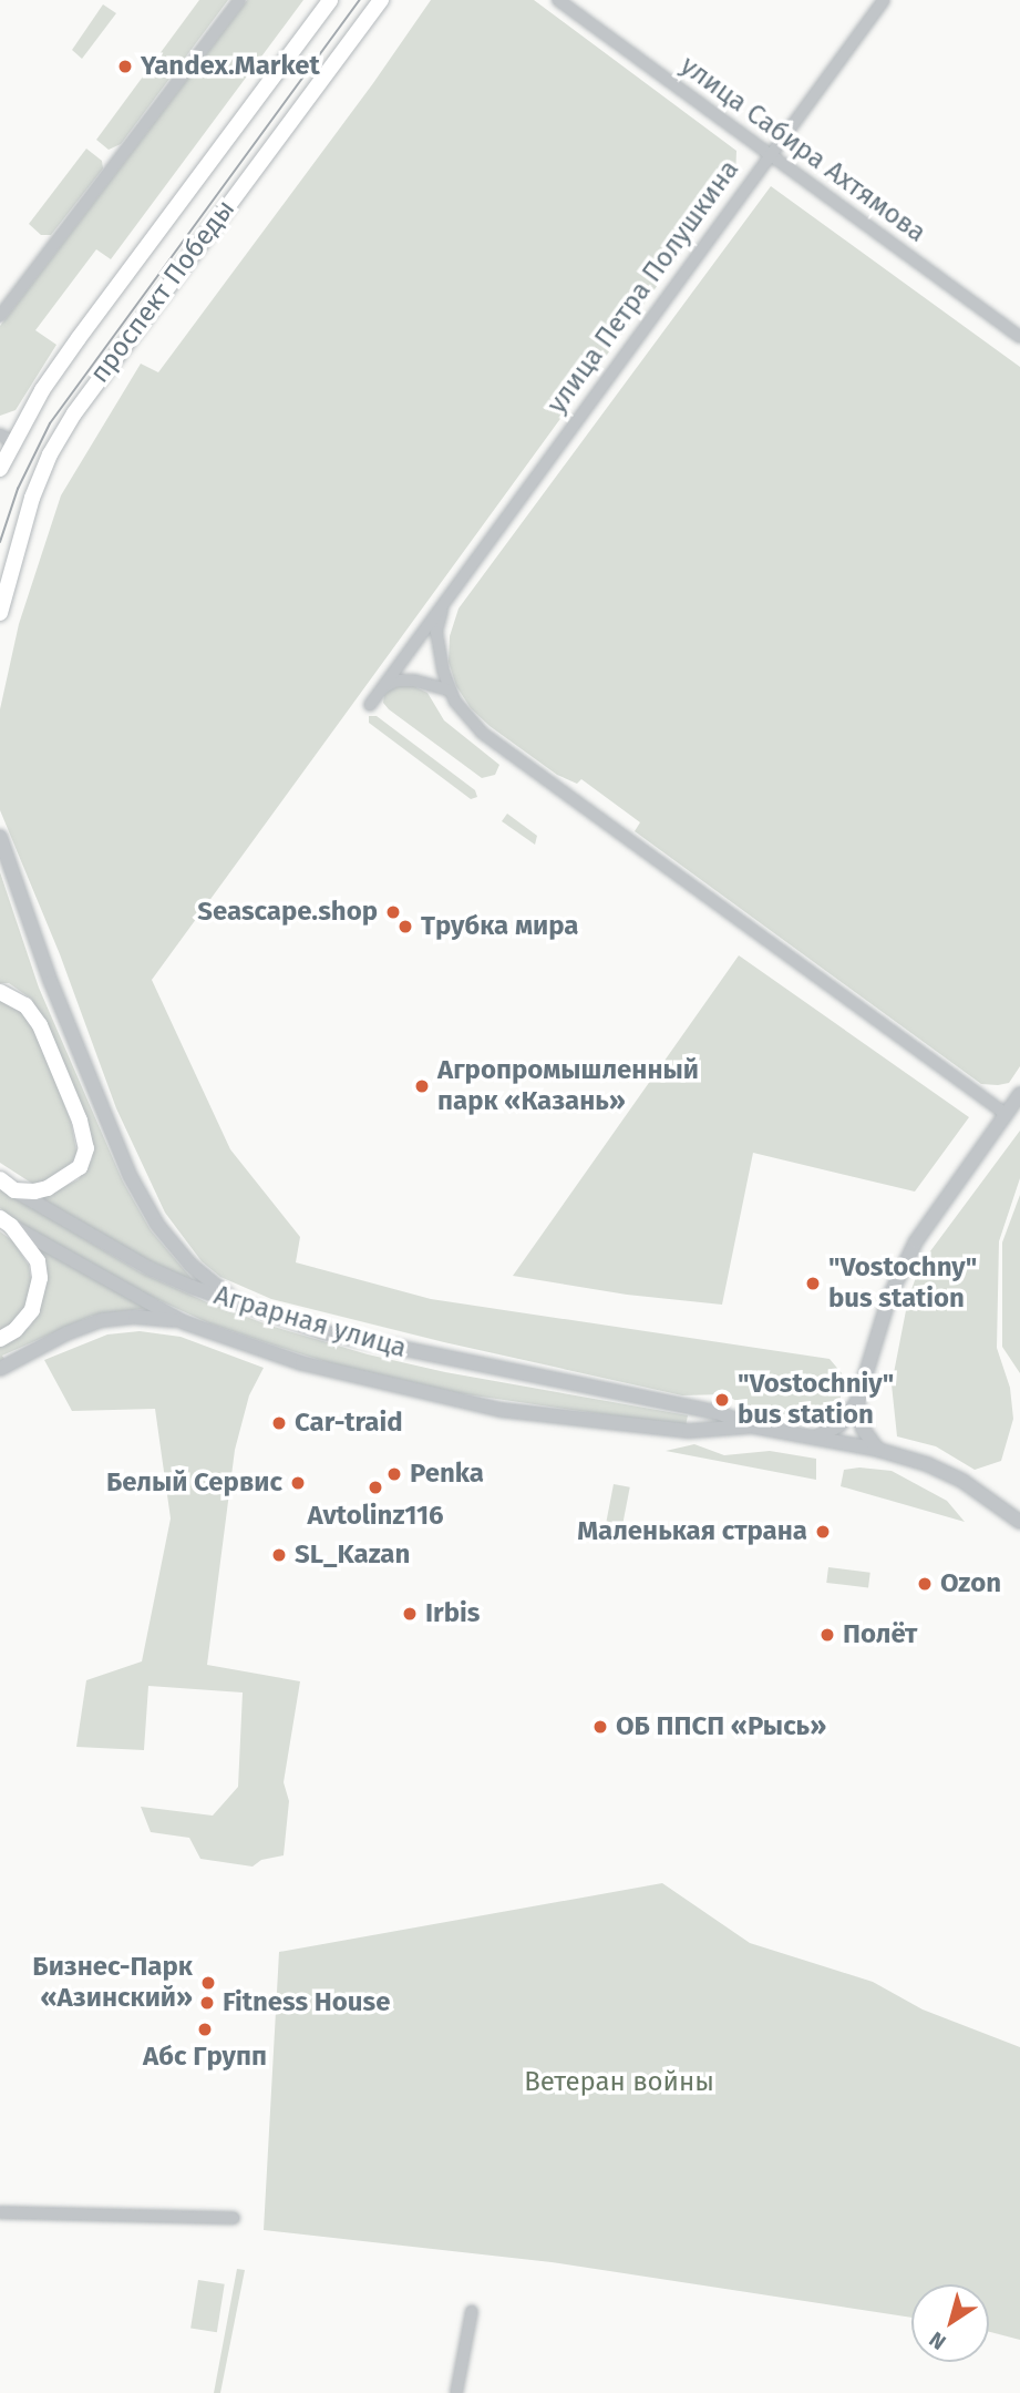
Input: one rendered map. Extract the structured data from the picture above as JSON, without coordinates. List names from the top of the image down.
{
  "streets": {
    "main road": ["проспект Победы", "Аграрная улица"],
    "street": ["улица Сабира Ахтямова", "улица Петра Полушкина"]
  },
  "crossings": [
    ["улица Сабира Ахтямова", "улица Петра Полушкина"]
  ],
  "parks": ["Ветеран войны"],
  "places": [
    "Yandex.Market",
    "Seascape.shop",
    "Трубка мира",
    "Агропромышленный парк «Казань»",
    "\"Vostochny\" bus station",
    "\"Vostochniy\" bus station",
    "Car-traid",
    "Penka",
    "Белый Сервис",
    "Avtolinz116",
    "Маленькая страна",
    "SL_Kazan",
    "Ozon",
    "Irbis",
    "Полёт",
    "ОБ ППСП «Рысь»",
    "Бизнес-Парк «Азинский»",
    "Fitness House",
    "Абс Групп"
  ],
  "north": "bottom left"
}
